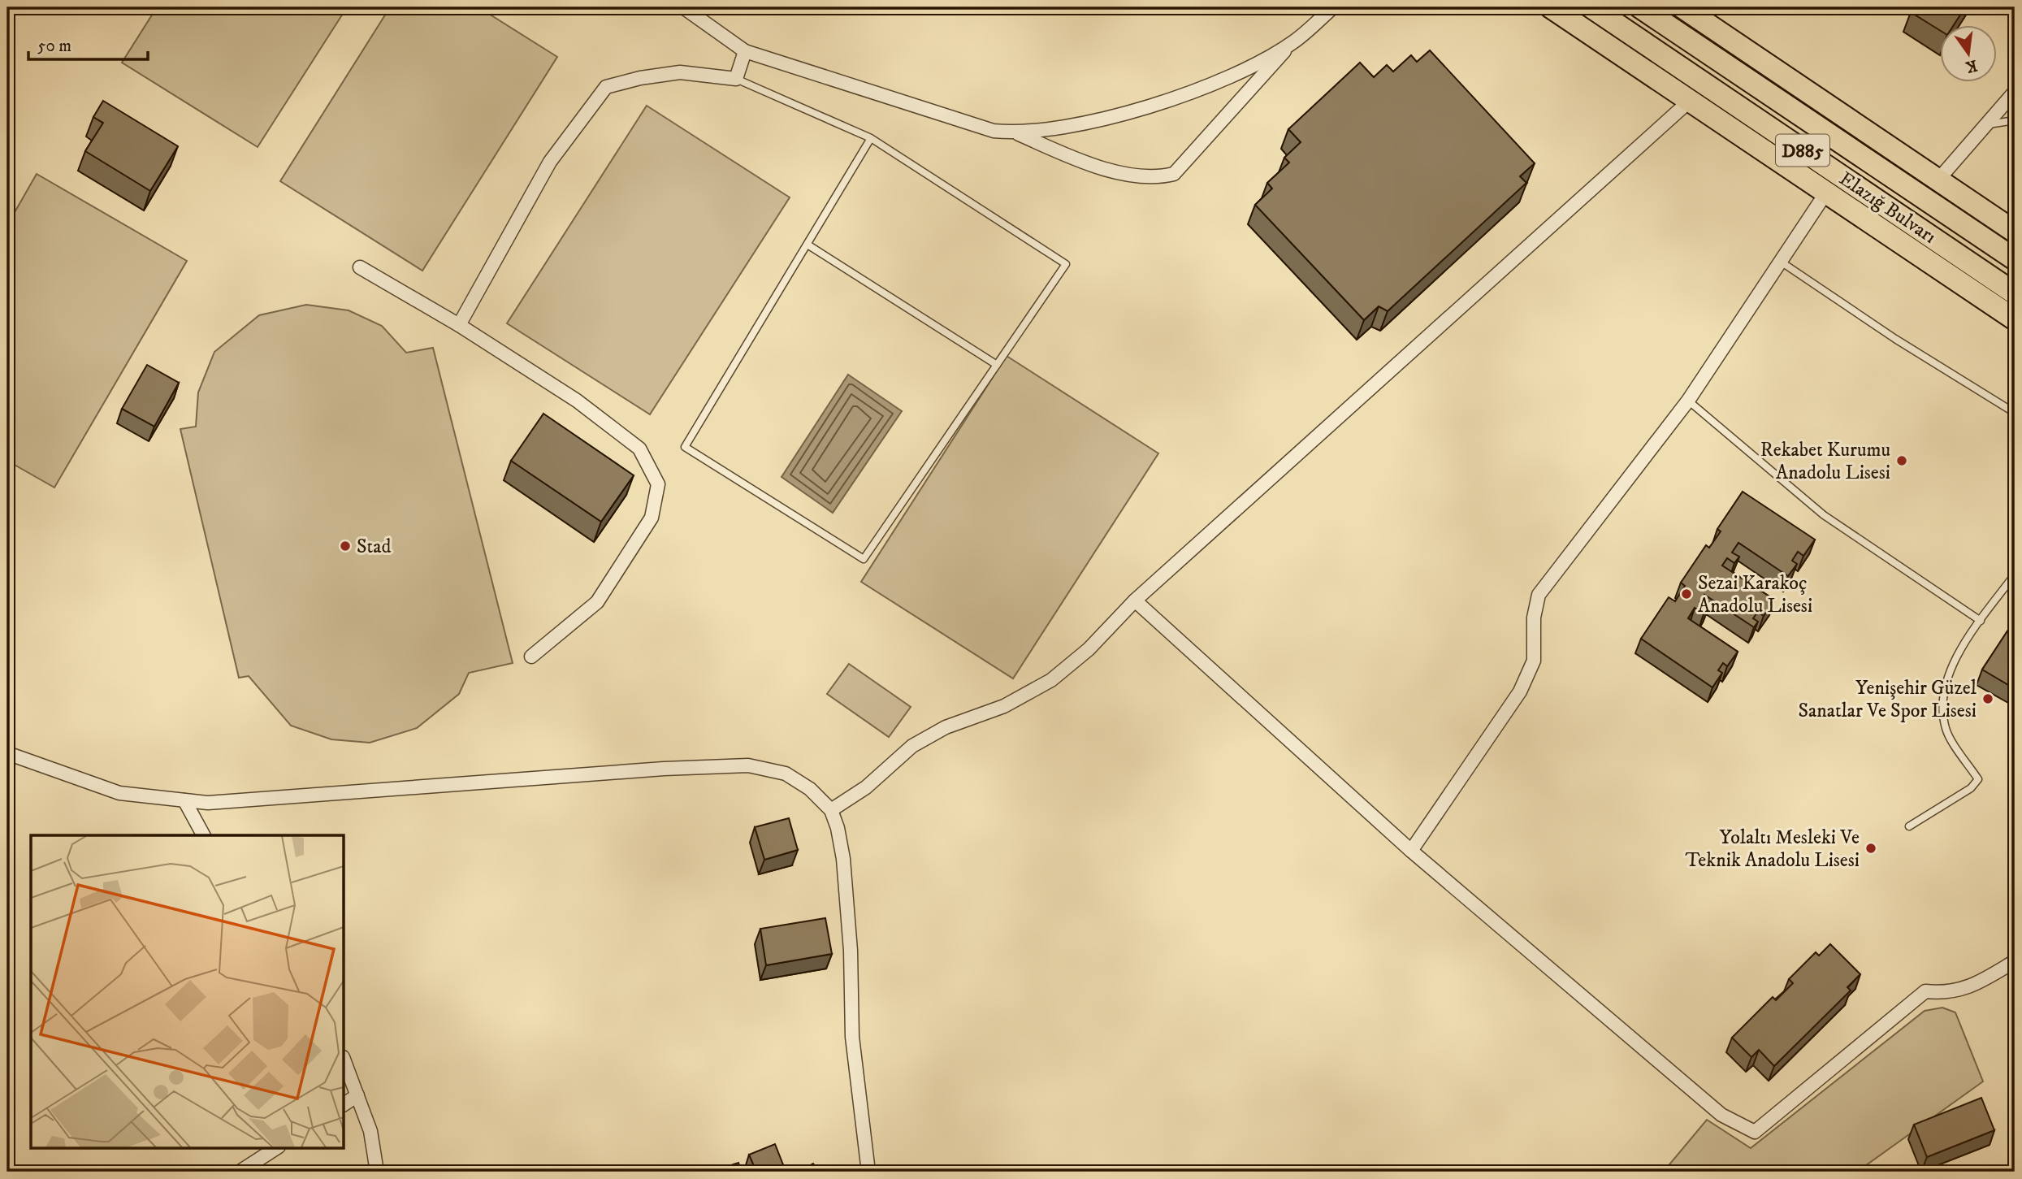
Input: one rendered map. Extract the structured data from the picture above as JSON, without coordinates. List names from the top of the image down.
{
  "streets": {
    "highway": ["D885", "Elazığ Bulvarı"]
  },
  "places": [
    "Rekabet Kurumu Anadolu Lisesi",
    "Stad",
    "Sezai Karakoç Anadolu Lisesi",
    "Yenişehir Güzel Sanatlar Ve Spor Lisesi",
    "Yolaltı Mesleki Ve Teknik Anadolu Lisesi"
  ],
  "scale_bar": "50 m",
  "north": "bottom"
}
